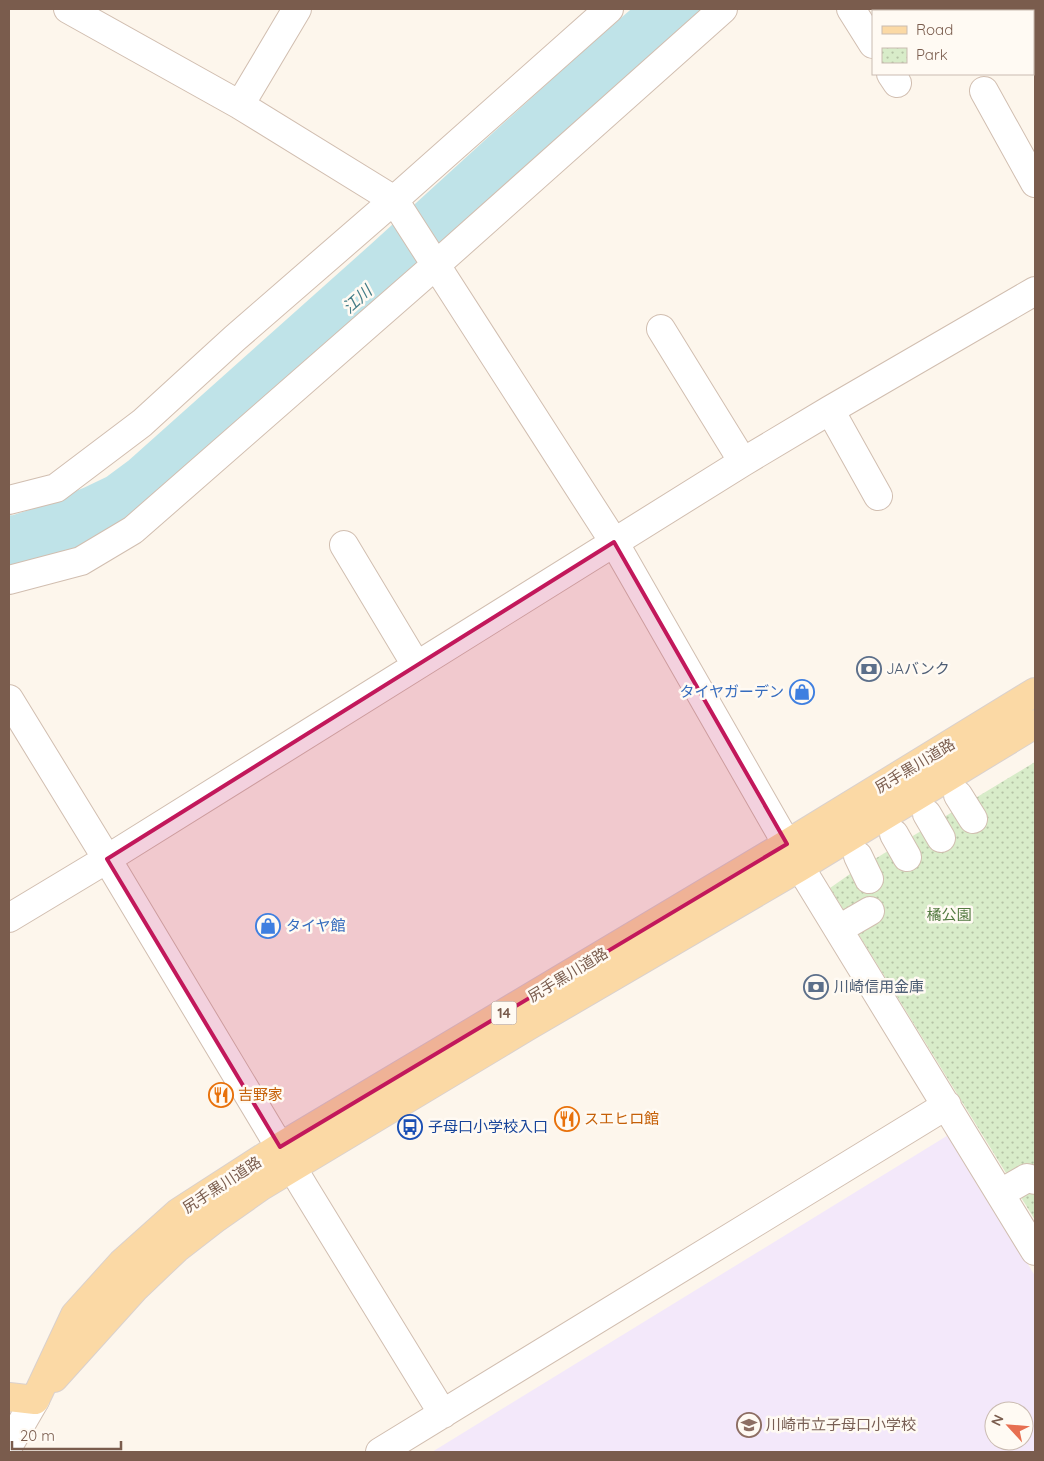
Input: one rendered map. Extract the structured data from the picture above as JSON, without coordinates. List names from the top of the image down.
{
  "streets": {
    "main road": ["尻手黒川道路", "14"]
  },
  "water": ["江川"],
  "parks": ["橘公園"],
  "places": {
    "bank": ["JAバンク", "川崎信用金庫"],
    "shop": ["タイヤガーデン", "タイヤ館"],
    "restaurant": ["吉野家", "スエヒロ館"],
    "bus stop": ["子母口小学校入口"],
    "school or university": ["川崎市立子母口小学校"]
  },
  "legend": ["Road", "Park"],
  "scale_bar": "20 m",
  "north": "top left"
}
